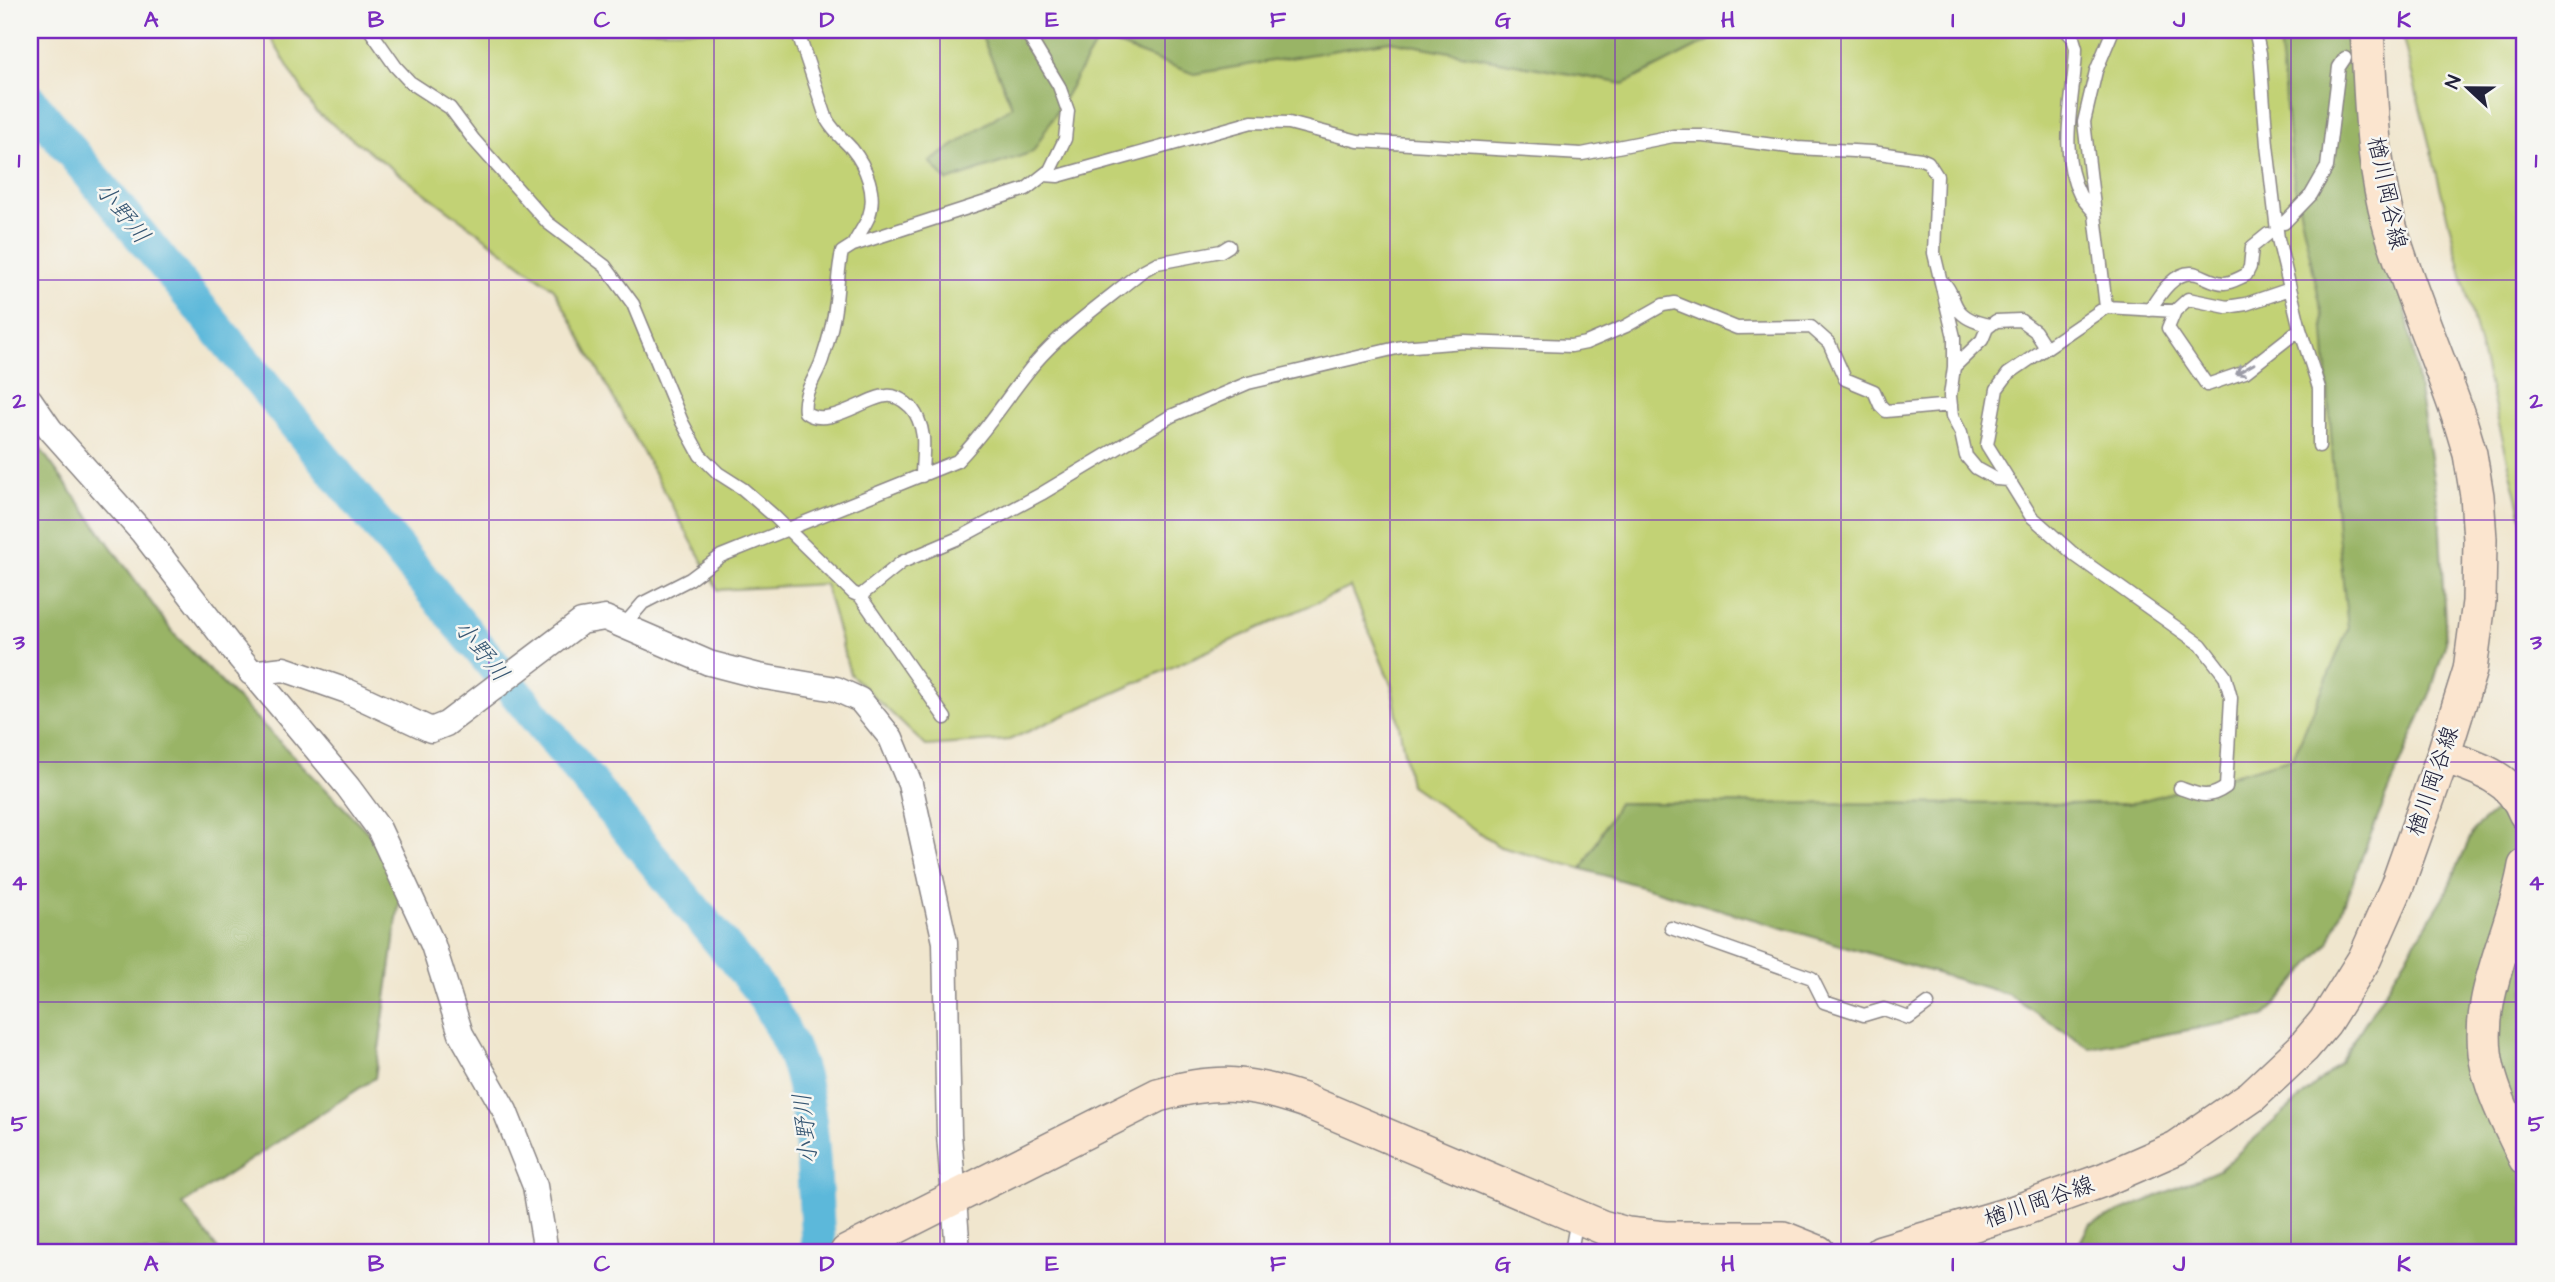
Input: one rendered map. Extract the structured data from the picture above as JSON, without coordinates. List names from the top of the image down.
{
  "streets": {
    "main road": ["楢川岡谷線"]
  },
  "water": ["小野川"],
  "north": "left",
  "grid": {
    "columns": [
      "A",
      "B",
      "C",
      "D",
      "E",
      "F",
      "G",
      "H",
      "I",
      "J",
      "K"
    ],
    "rows": [
      "1",
      "2",
      "3",
      "4",
      "5"
    ]
  }
}
